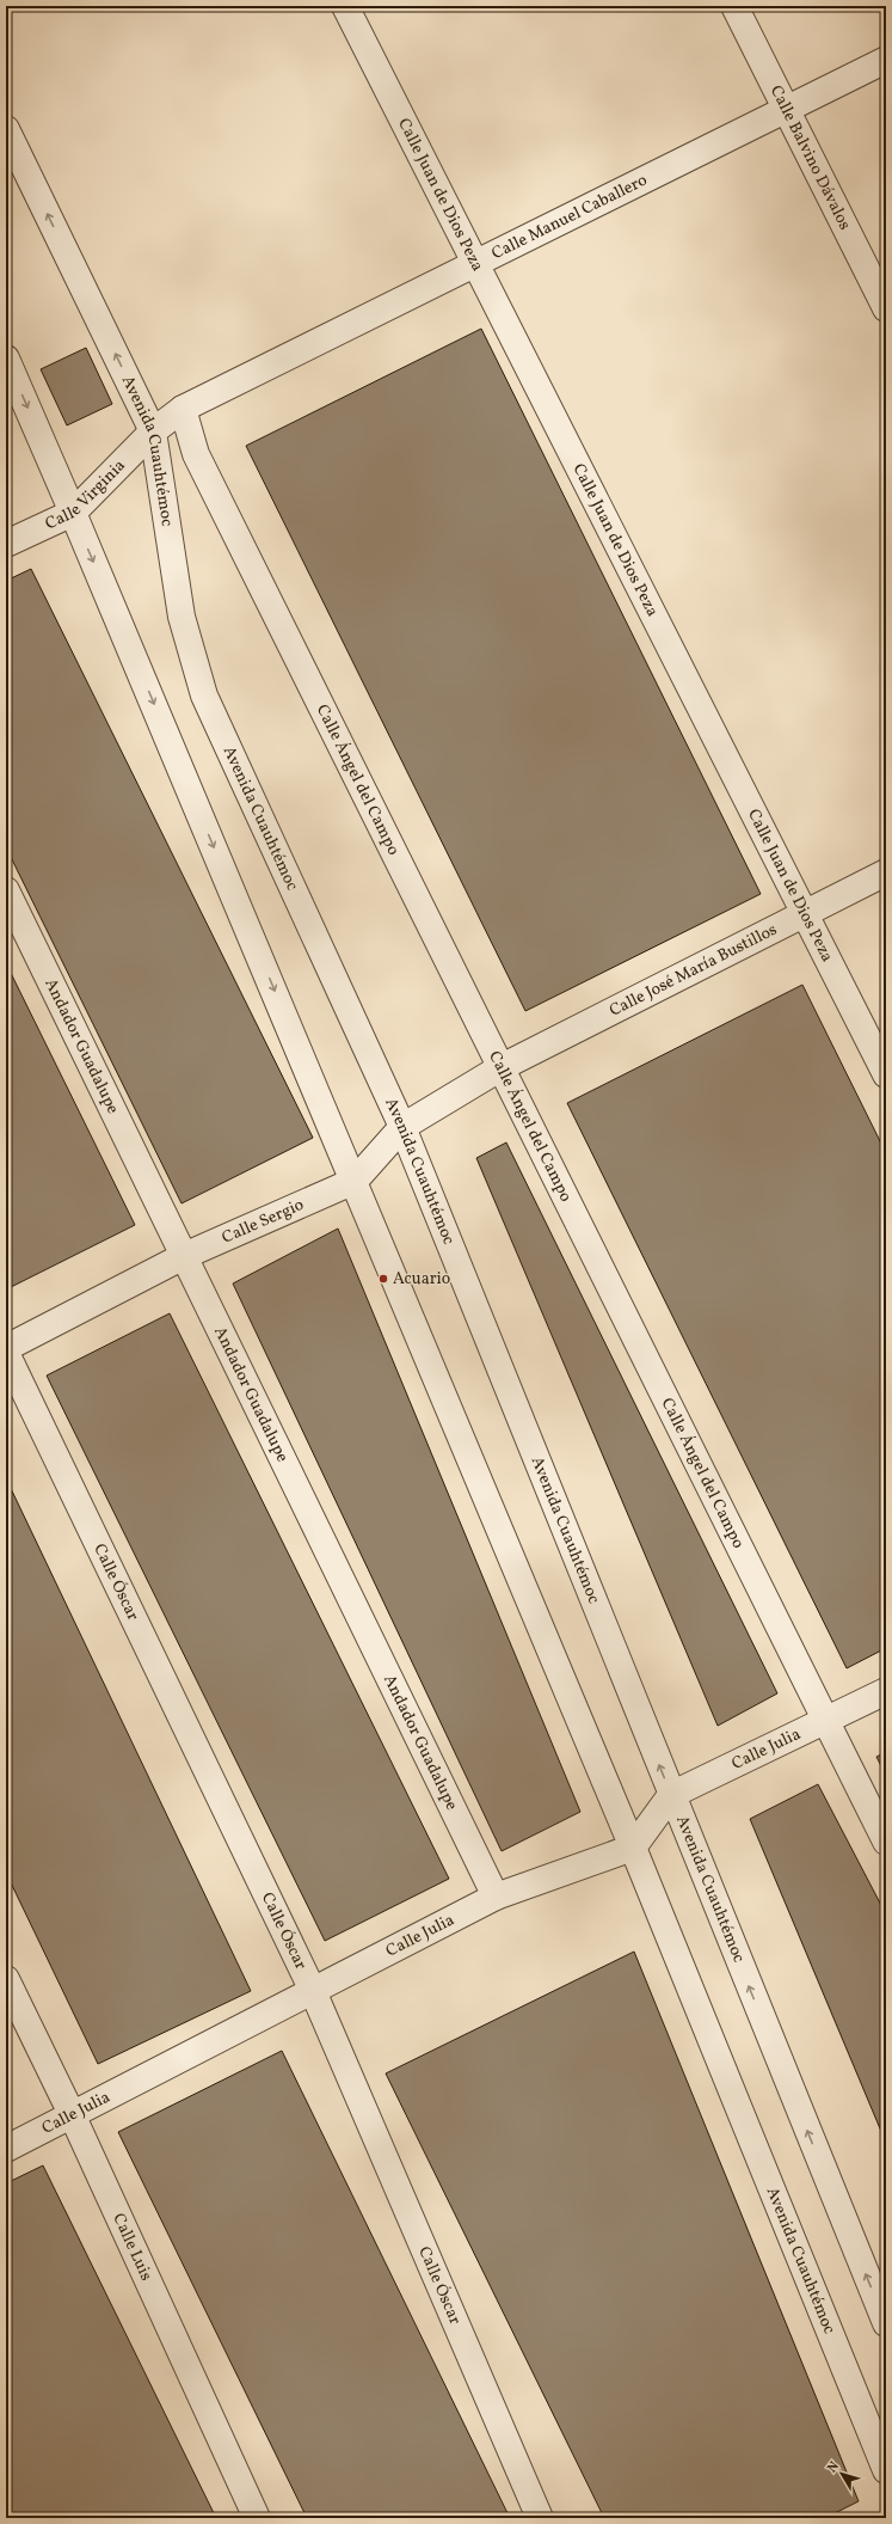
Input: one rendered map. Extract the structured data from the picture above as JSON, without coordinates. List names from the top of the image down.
{
  "streets": {
    "street": [
      "Calle Balvino Dávalos",
      "Calle Juan de Dios Peza",
      "Calle Manuel Caballero",
      "Avenida Cuauhtémoc",
      "Calle Virginia",
      "Calle Ángel del Campo",
      "Calle José María Bustillos",
      "Andador Guadalupe",
      "Calle Sergio",
      "Calle Óscar",
      "Calle Julia",
      "Calle Luis"
    ]
  },
  "crossings": [
    ["Calle Balvino Dávalos", "Calle Manuel Caballero"],
    ["Calle Juan de Dios Peza", "Calle Manuel Caballero"],
    ["Calle Juan de Dios Peza", "Calle José María Bustillos"],
    ["Calle Manuel Caballero", "Avenida Cuauhtémoc"],
    ["Calle Manuel Caballero", "Calle Virginia"],
    ["Calle Manuel Caballero", "Calle Ángel del Campo"],
    ["Avenida Cuauhtémoc", "Calle Virginia"],
    ["Avenida Cuauhtémoc", "Calle Sergio"],
    ["Avenida Cuauhtémoc", "Calle Julia"],
    ["Calle Ángel del Campo", "Calle José María Bustillos"],
    ["Calle Ángel del Campo", "Calle Sergio"],
    ["Calle Ángel del Campo", "Calle Julia"],
    ["Calle José María Bustillos", "Calle Sergio"],
    ["Andador Guadalupe", "Calle Sergio"],
    ["Andador Guadalupe", "Calle Julia"],
    ["Calle Óscar", "Calle Julia"],
    ["Calle Julia", "Calle Luis"]
  ],
  "places": ["Acuario"],
  "north": "top left"
}
